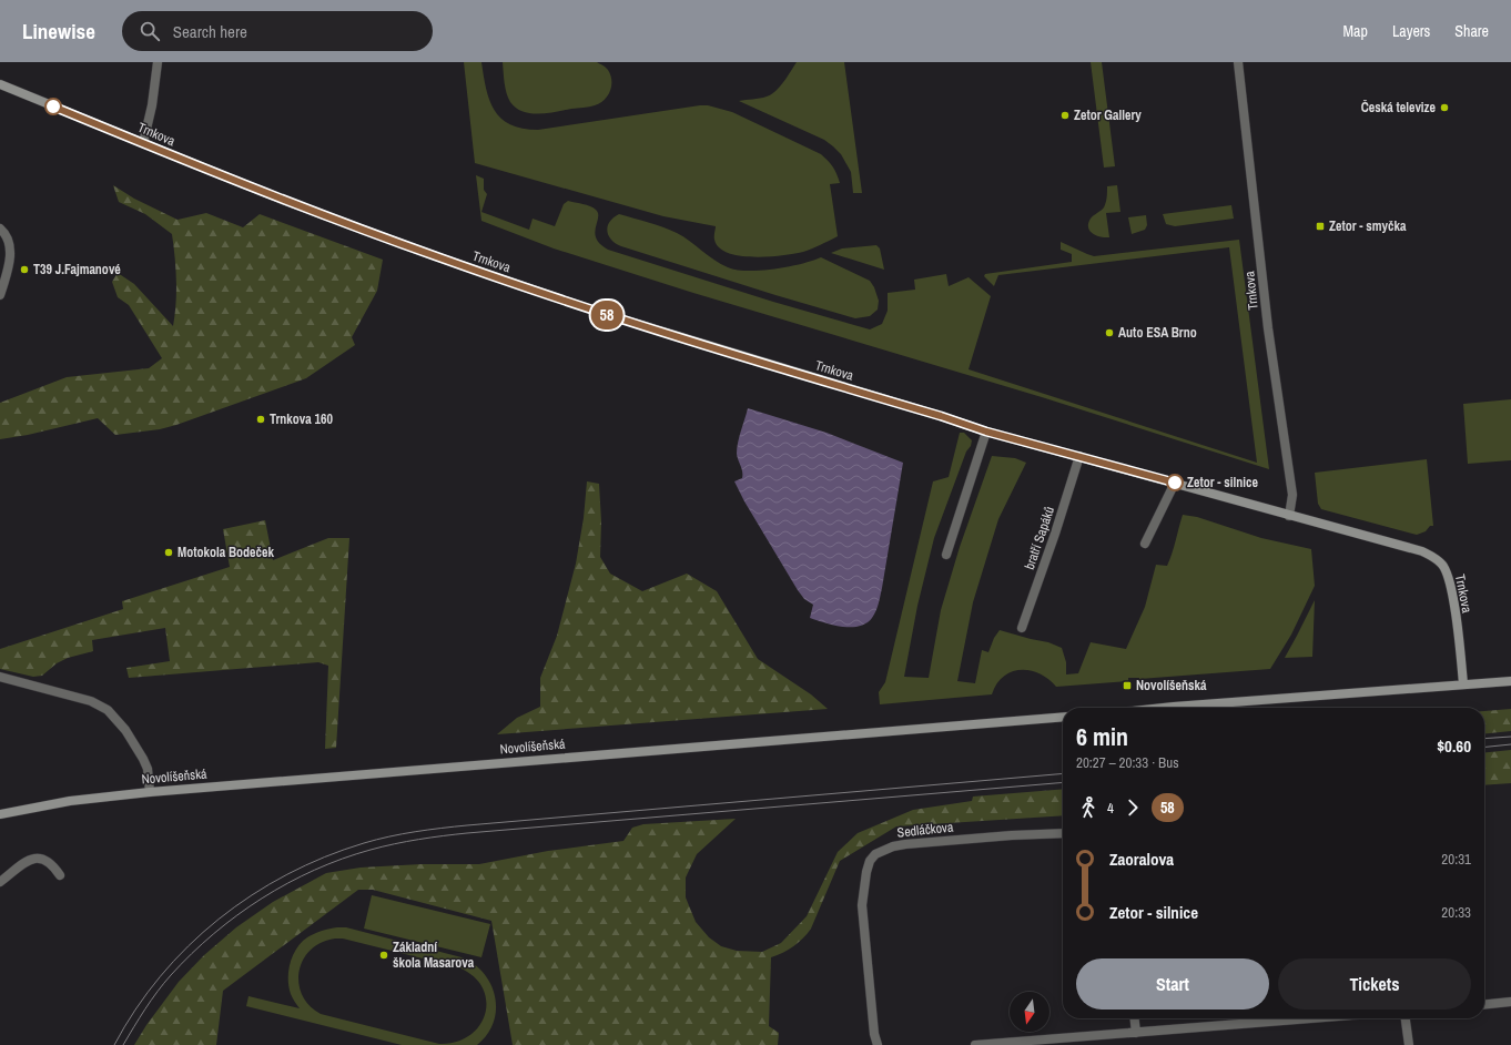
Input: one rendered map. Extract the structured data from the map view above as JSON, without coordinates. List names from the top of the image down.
{
  "streets": {
    "street": [
      "Trnkova",
      "bratří Sapáků",
      "Novolíšeňská",
      "Sedláčkova"
    ]
  },
  "crossings": [
    ["Trnkova", "bratří Sapáků"]
  ],
  "places": {
    "other": [
      "Česká televize",
      "Zetor Gallery",
      "T39 J.Fajmanové",
      "Auto ESA Brno",
      "Trnkova 160",
      "Zetor - silnice",
      "Motokola Bodeček",
      "Základní škola Masarova"
    ],
    "transit": ["Zetor - smyčka", "Novolíšeňská"]
  },
  "lines": ["bus line 58"],
  "north": "bottom",
  "page": {
    "header": "Linewise",
    "search": "Search here",
    "nav": ["Map", "Layers", "Share"],
    "on_map": "58",
    "heading": ["6 min", "20:27 – 20:33 · Bus", "$0.60"],
    "legs": ["4", "58"],
    "list": [
      {
        "name": "Zaoralova",
        "value": "20:31"
      },
      {
        "name": "Zetor - silnice",
        "value": "20:33"
      }
    ],
    "buttons": ["Start", "Tickets"]
  }
}
